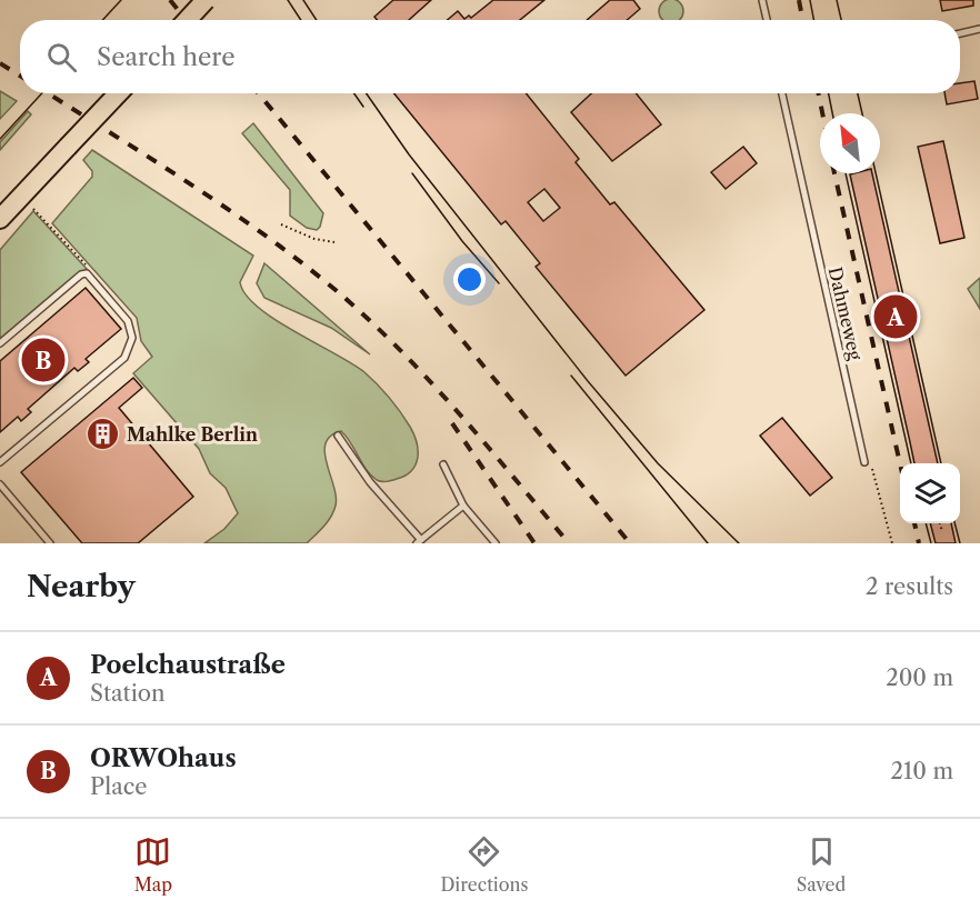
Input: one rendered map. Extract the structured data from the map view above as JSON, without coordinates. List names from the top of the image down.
{
  "streets": {
    "lane": ["Dahmeweg"]
  },
  "places": {
    "building": ["Mahlke Berlin"]
  },
  "north": "top left",
  "page": {
    "search": "Search here",
    "pins": ["A", "B"],
    "heading": ["Nearby", "2 results"],
    "list": [
      {
        "mark": "A",
        "name": "Poelchaustraße",
        "note": "Station",
        "value": "200 m"
      },
      {
        "mark": "B",
        "name": "ORWOhaus",
        "note": "Place",
        "value": "210 m"
      }
    ],
    "nav": ["Map", "Directions", "Saved"]
  }
}
